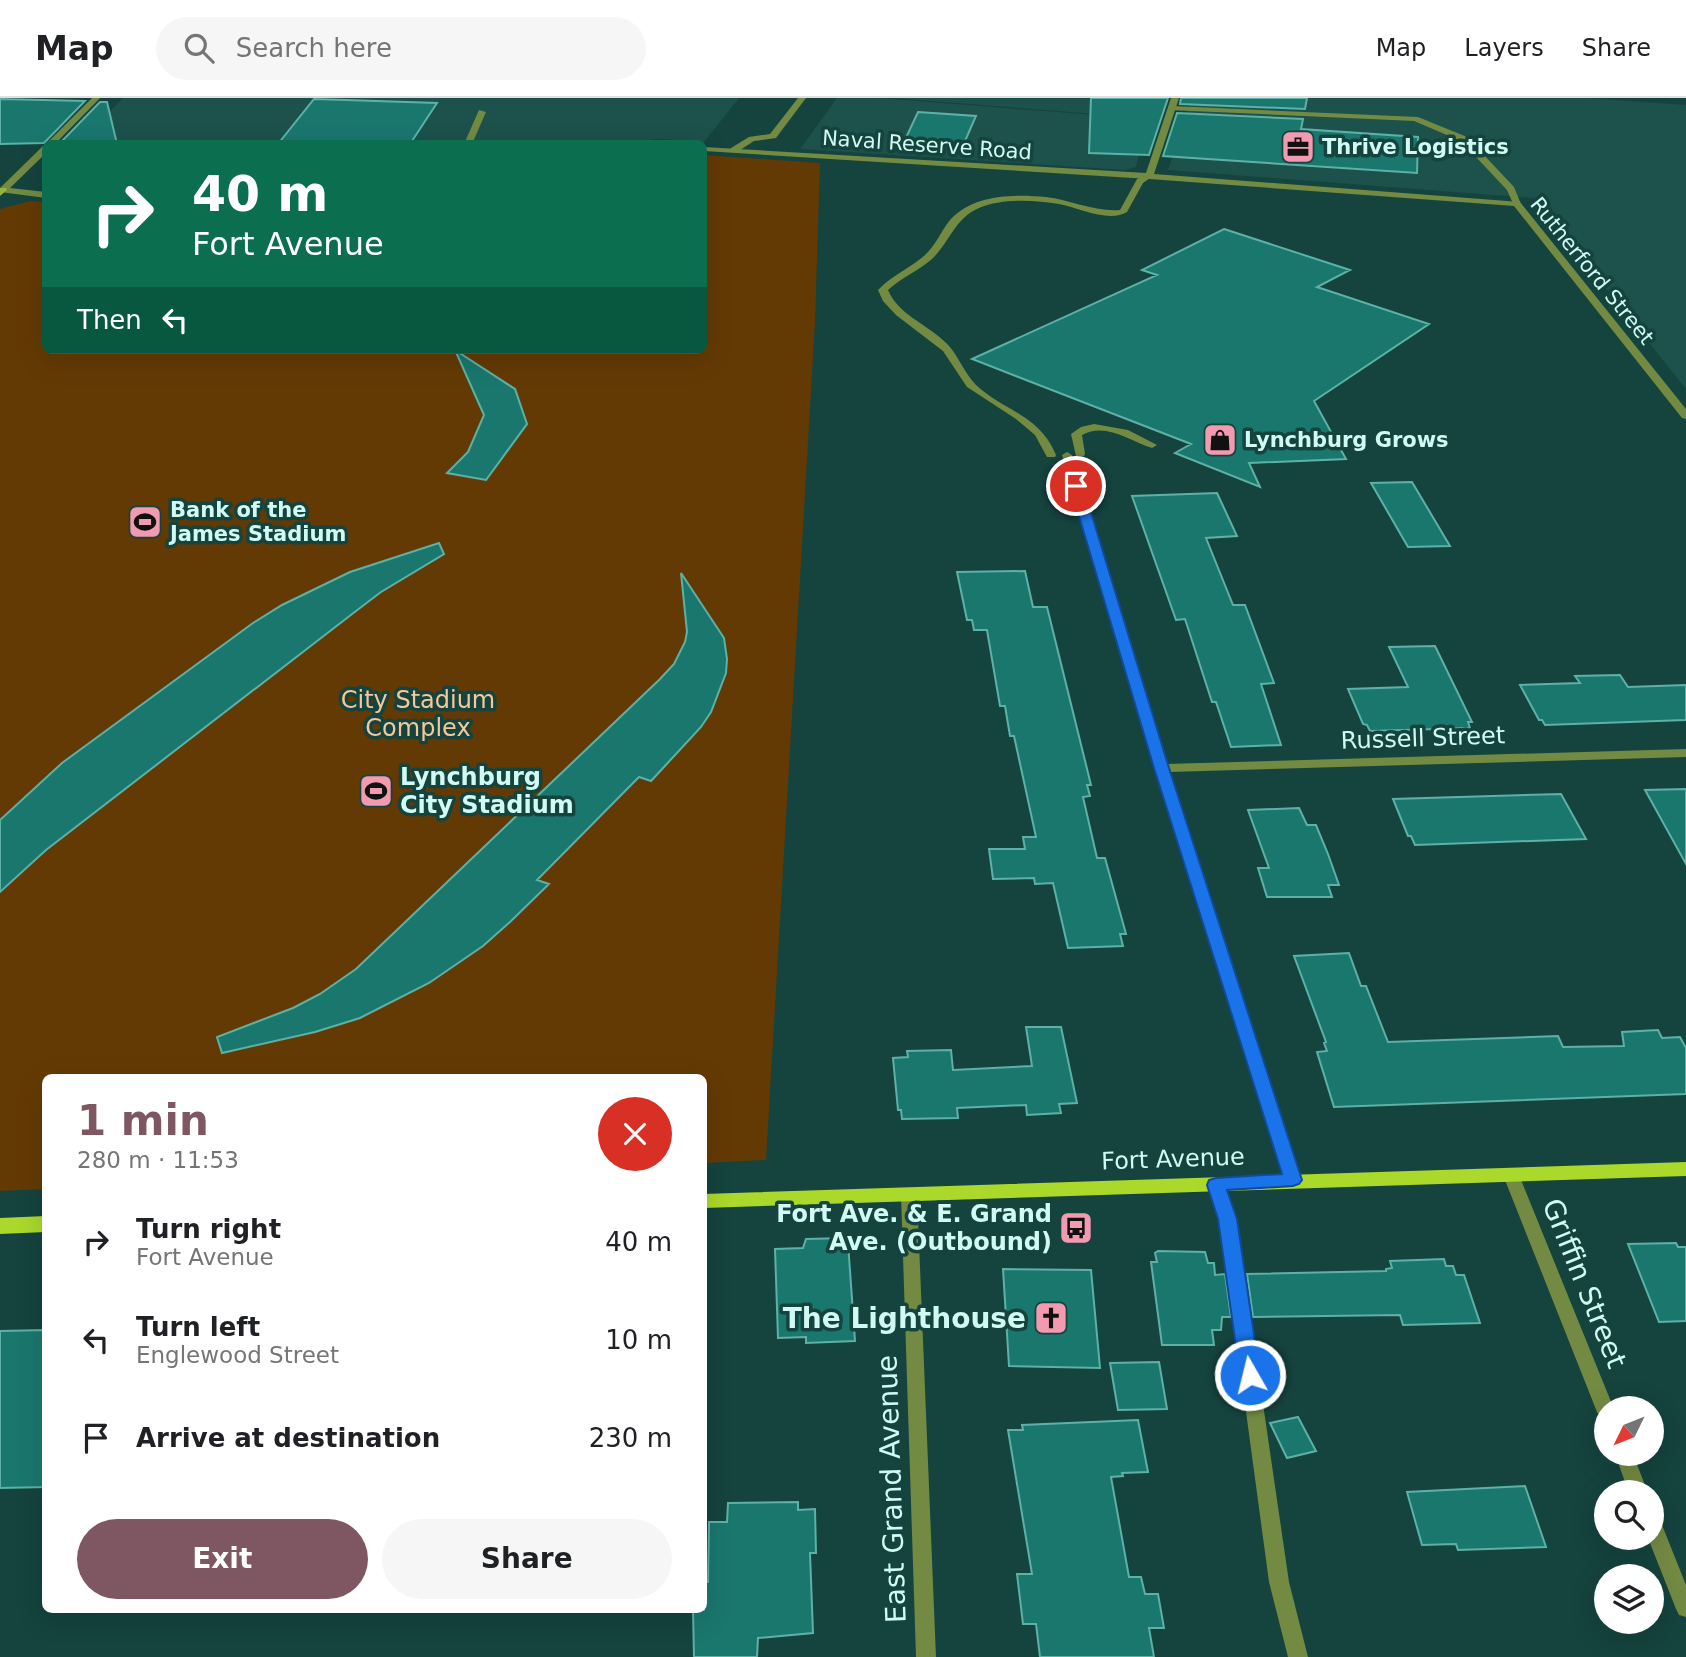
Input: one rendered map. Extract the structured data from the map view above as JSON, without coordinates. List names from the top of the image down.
{
  "streets": {
    "main road": ["Fort Avenue"],
    "street": [
      "Naval Reserve Road",
      "Rutherford Street",
      "Russell Street",
      "Griffin Street",
      "East Grand Avenue"
    ]
  },
  "crossings": [
    ["Naval Reserve Road", "Rutherford Street"],
    ["Fort Avenue", "Griffin Street"],
    ["Fort Avenue", "East Grand Avenue"]
  ],
  "parks": ["City Stadium Complex"],
  "places": {
    "office": ["Thrive Logistics"],
    "shop": ["Lynchburg Grows"],
    "sports": ["Bank of the James Stadium", "Lynchburg City Stadium"],
    "bus stop": ["Fort Ave. & E. Grand Ave. (Outbound)"],
    "church": ["The Lighthouse"]
  },
  "north": "bottom left",
  "page": {
    "header": "Map",
    "search": "Search here",
    "nav": ["Map", "Layers", "Share"],
    "turn": ["40 m", "Fort Avenue"],
    "then": "Then",
    "heading": ["1 min", "280 m · 11:53"],
    "list": [
      {
        "name": "Turn right",
        "note": "Fort Avenue",
        "value": "40 m"
      },
      {
        "name": "Turn left",
        "note": "Englewood Street",
        "value": "10 m"
      },
      {
        "name": "Arrive at destination",
        "value": "230 m"
      }
    ],
    "buttons": ["Exit", "Share"]
  }
}
